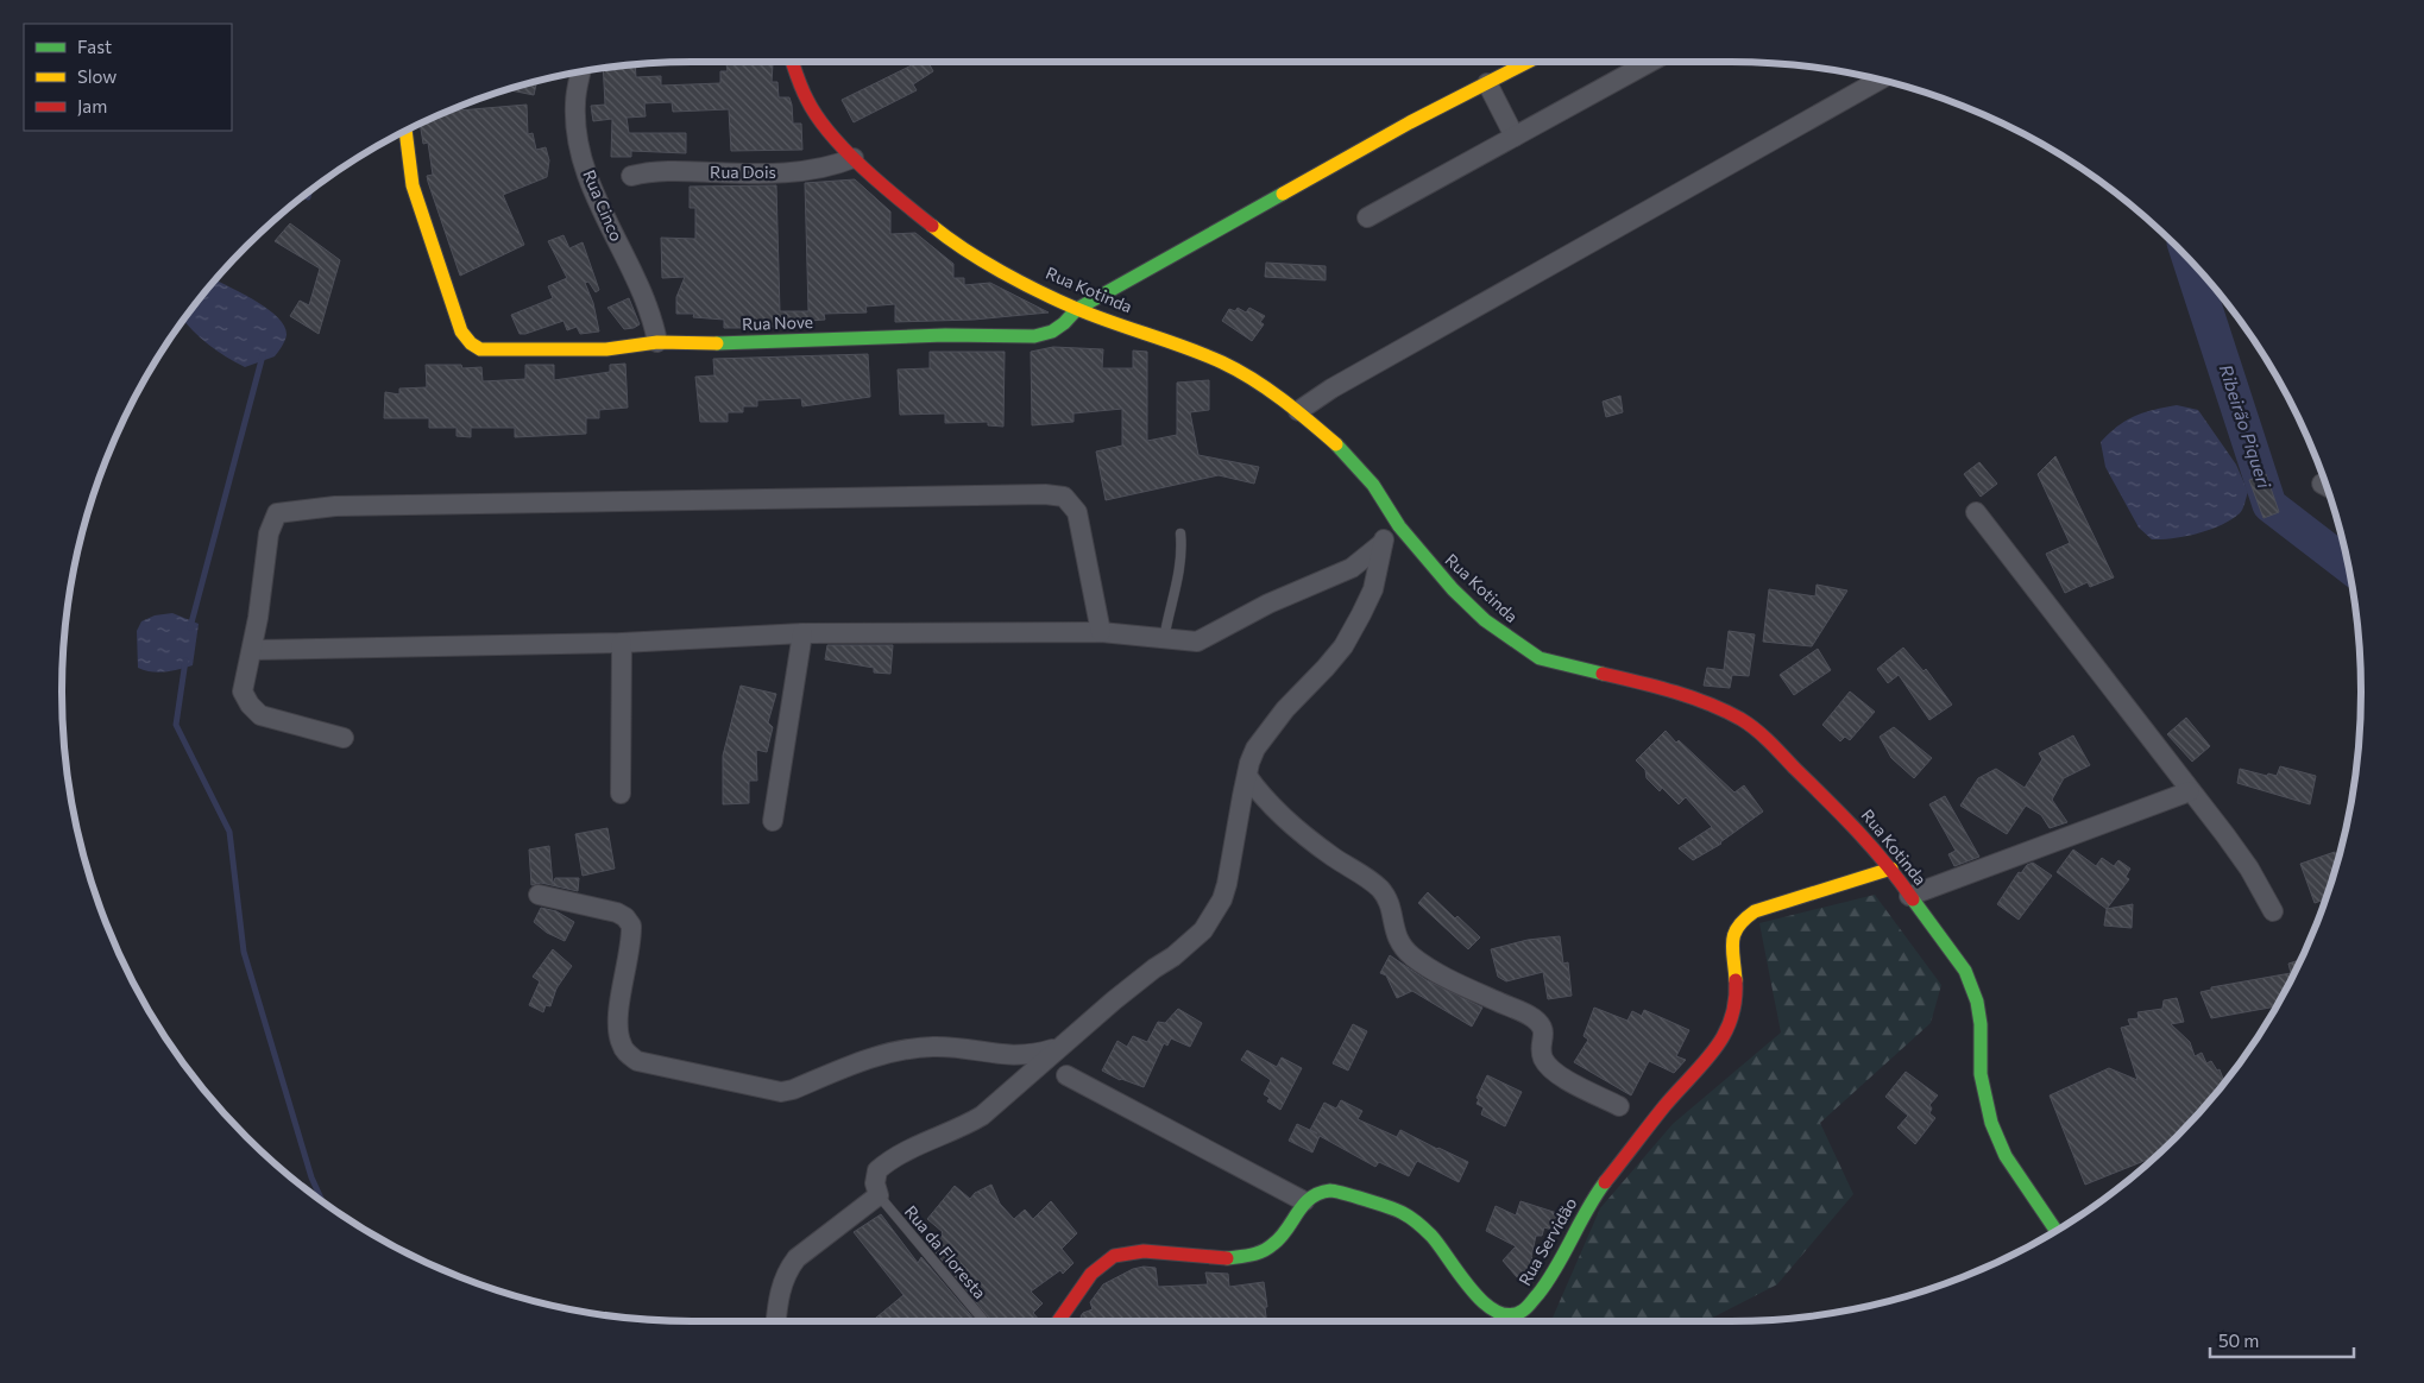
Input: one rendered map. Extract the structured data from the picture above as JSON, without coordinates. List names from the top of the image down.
{
  "streets": {
    "street": [
      "Rua Dois",
      "Rua Cinco",
      "Rua Kotinda",
      "Rua Nove",
      "Rua Servidão"
    ],
    "lane": ["Rua da Floresta"]
  },
  "crossings": [
    ["Rua Dois", "Rua Kotinda"],
    ["Rua Cinco", "Rua Nove"],
    ["Rua Kotinda", "Rua Nove"],
    ["Rua Kotinda", "Rua Servidão"]
  ],
  "water": ["Ribeirão Piqueri"],
  "legend": ["Fast", "Slow", "Jam"],
  "scale_bar": "50 m"
}
